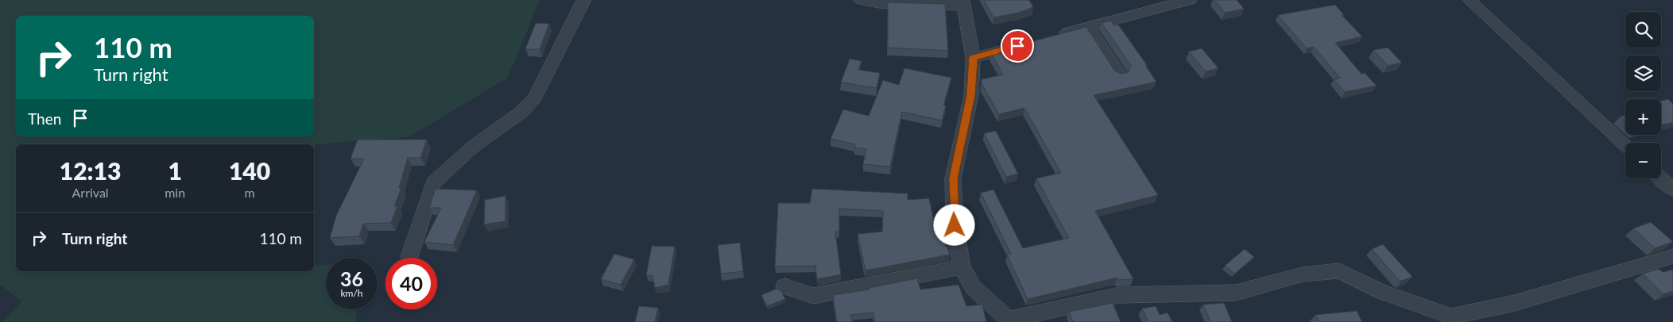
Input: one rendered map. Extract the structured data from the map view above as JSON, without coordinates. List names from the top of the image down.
{
  "page": {
    "map_buttons": ["+", "−"],
    "turn": ["110 m", "Turn right"],
    "then": "Then",
    "eta": [
      "12:13",
      "Arrival",
      "1",
      "min",
      "140",
      "m"
    ],
    "list": [
      {
        "name": "Turn right",
        "value": "110 m"
      }
    ],
    "speed": "36 km/h",
    "limit": "40"
  }
}
